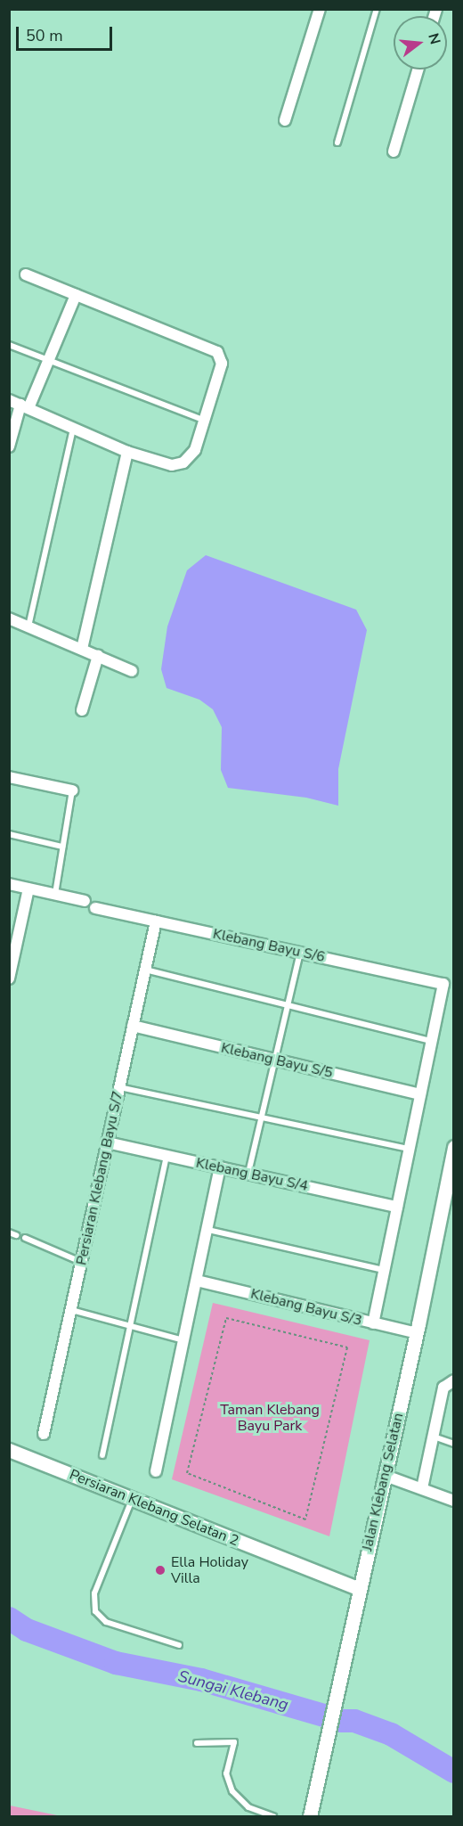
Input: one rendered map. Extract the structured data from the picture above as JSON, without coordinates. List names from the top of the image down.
{
  "streets": {
    "street": [
      "Klebang Bayu S/6",
      "Klebang Bayu S/5",
      "Klebang Bayu S/4",
      "Persiaran Klebang Bayu S/7",
      "Klebang Bayu S/3",
      "Jalan Klebang Selatan",
      "Persiaran Klebang Selatan 2"
    ]
  },
  "crossings": [
    ["Klebang Bayu S/6", "Persiaran Klebang Bayu S/7"],
    ["Klebang Bayu S/5", "Persiaran Klebang Bayu S/7"],
    ["Klebang Bayu S/4", "Persiaran Klebang Bayu S/7"],
    ["Klebang Bayu S/3", "Jalan Klebang Selatan"],
    ["Jalan Klebang Selatan", "Persiaran Klebang Selatan 2"]
  ],
  "water": ["Sungai Klebang"],
  "parks": ["Taman Klebang Bayu Park"],
  "places": ["Ella Holiday Villa"],
  "scale_bar": "50 m",
  "north": "right"
}
